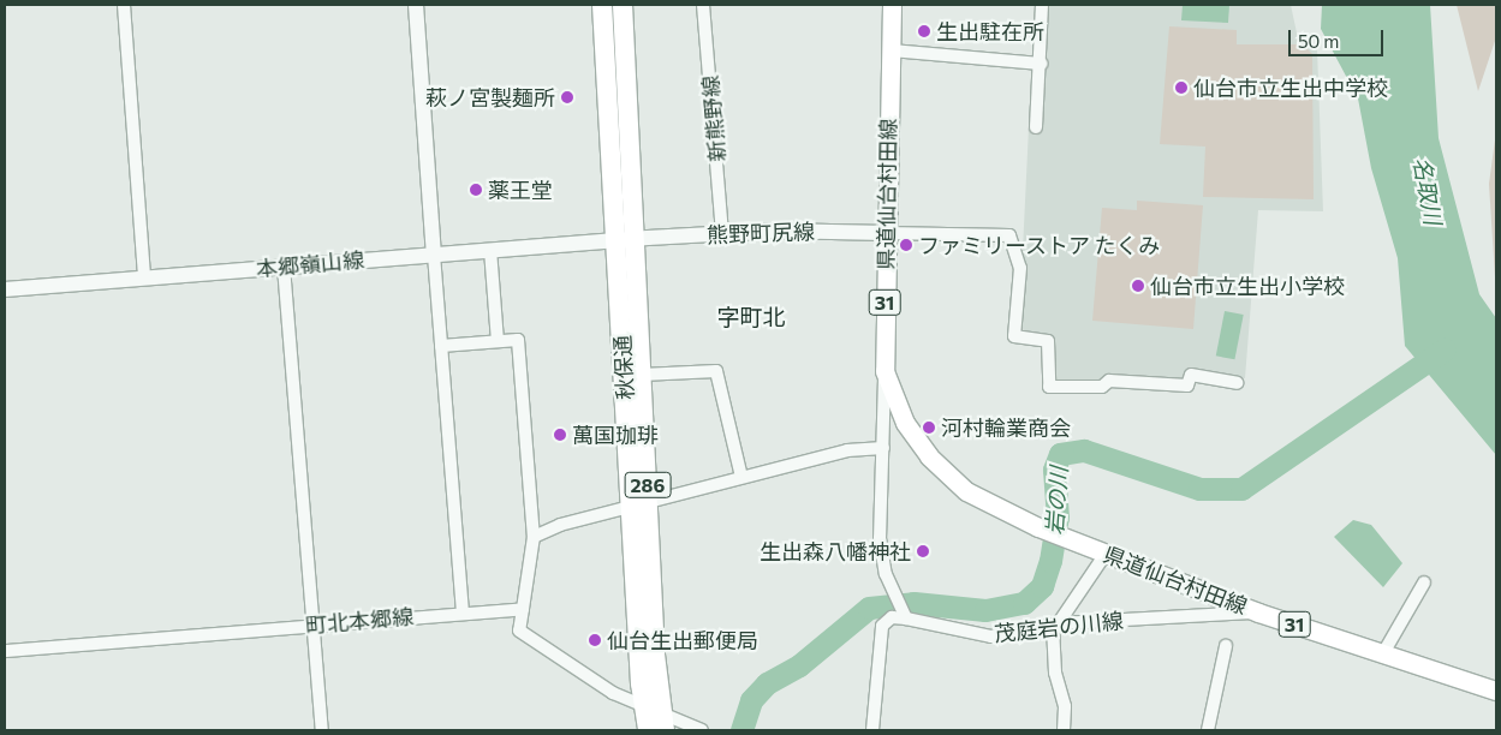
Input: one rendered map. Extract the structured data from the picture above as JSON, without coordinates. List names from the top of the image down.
{
  "streets": {
    "highway": ["秋保通", "286"],
    "main road": ["県道仙台村田線", "31"],
    "street": [
      "新熊野線",
      "熊野町尻線",
      "本郷嶺山線",
      "町北本郷線",
      "茂庭岩の川線"
    ]
  },
  "crossings": [
    ["新熊野線", "熊野町尻線"],
    ["県道仙台村田線", "熊野町尻線"],
    ["県道仙台村田線", "茂庭岩の川線"],
    ["熊野町尻線", "本郷嶺山線"],
    ["熊野町尻線", "秋保通"],
    ["本郷嶺山線", "秋保通"]
  ],
  "districts": ["字町北"],
  "water": ["名取川", "岩の川"],
  "places": [
    "生出駐在所",
    "仙台市立生出中学校",
    "萩ノ宮製麺所",
    "薬王堂",
    "ファミリーストア たくみ",
    "仙台市立生出小学校",
    "河村輪業商会",
    "萬国珈琲",
    "生出森八幡神社",
    "仙台生出郵便局"
  ],
  "scale_bar": "50 m"
}
